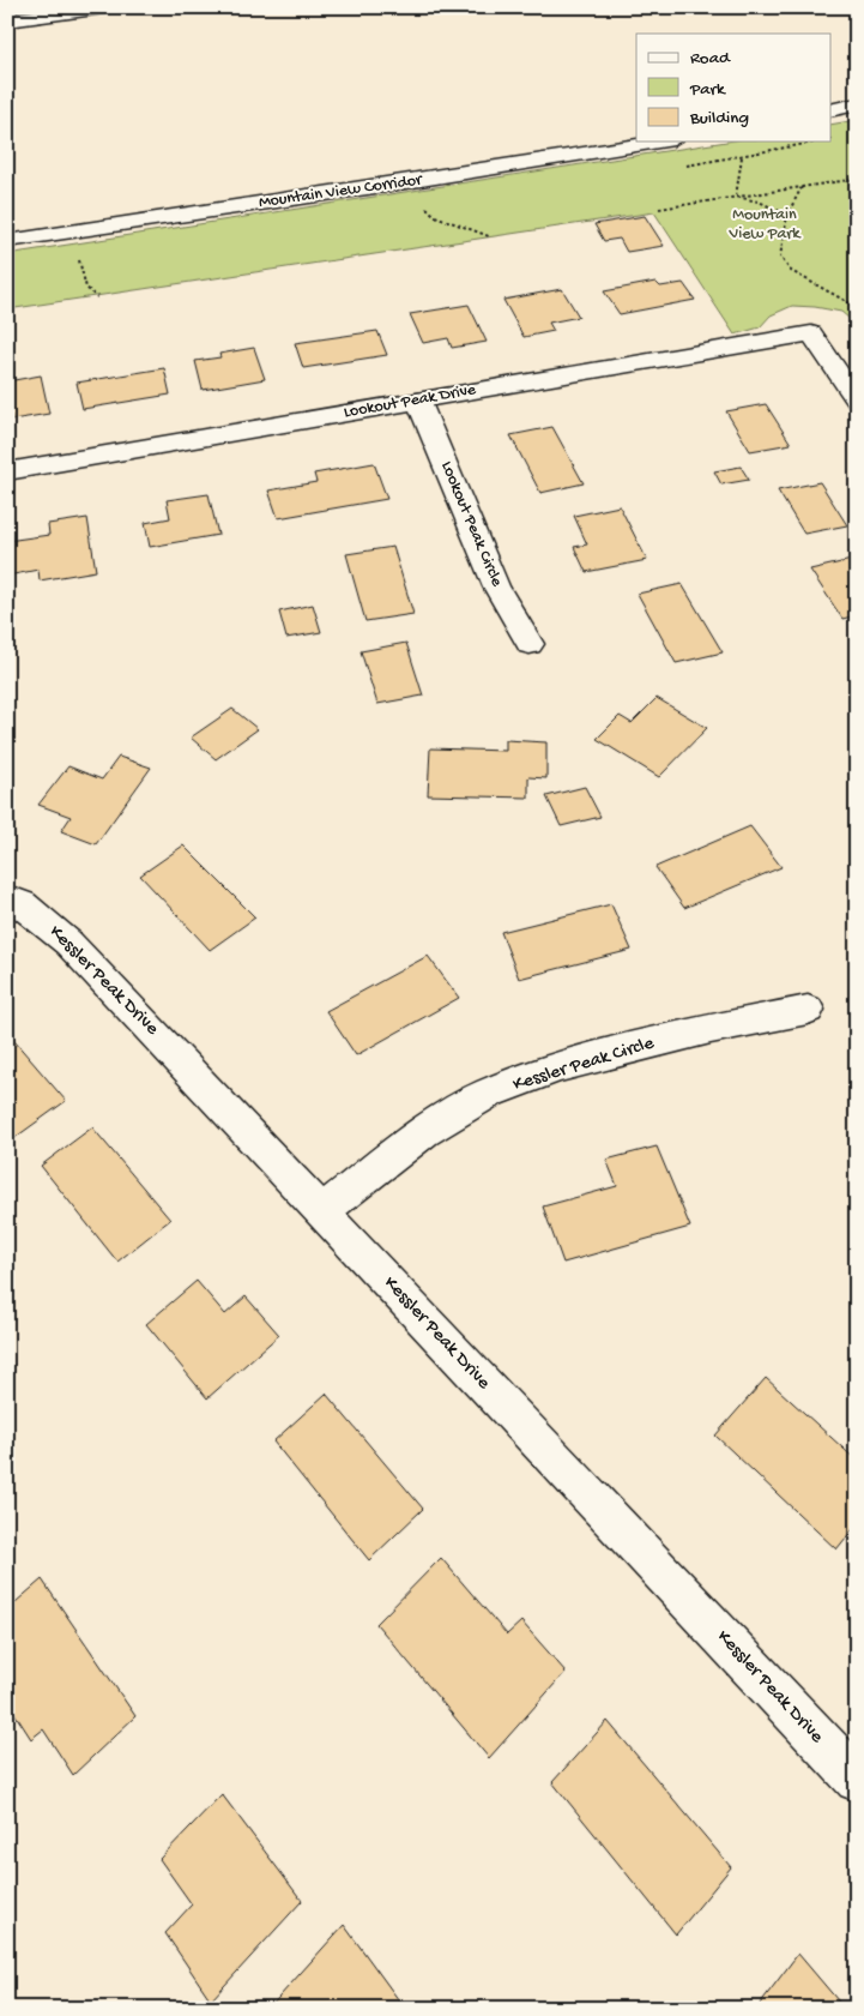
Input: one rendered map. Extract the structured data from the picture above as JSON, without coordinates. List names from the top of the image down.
{
  "streets": {
    "main road": [
      "Mountain View Corridor",
      "Lookout Peak Drive",
      "Lookout Peak Circle",
      "Kessler Peak Drive",
      "Kessler Peak Circle"
    ]
  },
  "crossings": [
    ["Lookout Peak Drive", "Lookout Peak Circle"],
    ["Kessler Peak Drive", "Kessler Peak Circle"]
  ],
  "parks": ["Mountain View Park"],
  "legend": ["Road", "Park", "Building"]
}
